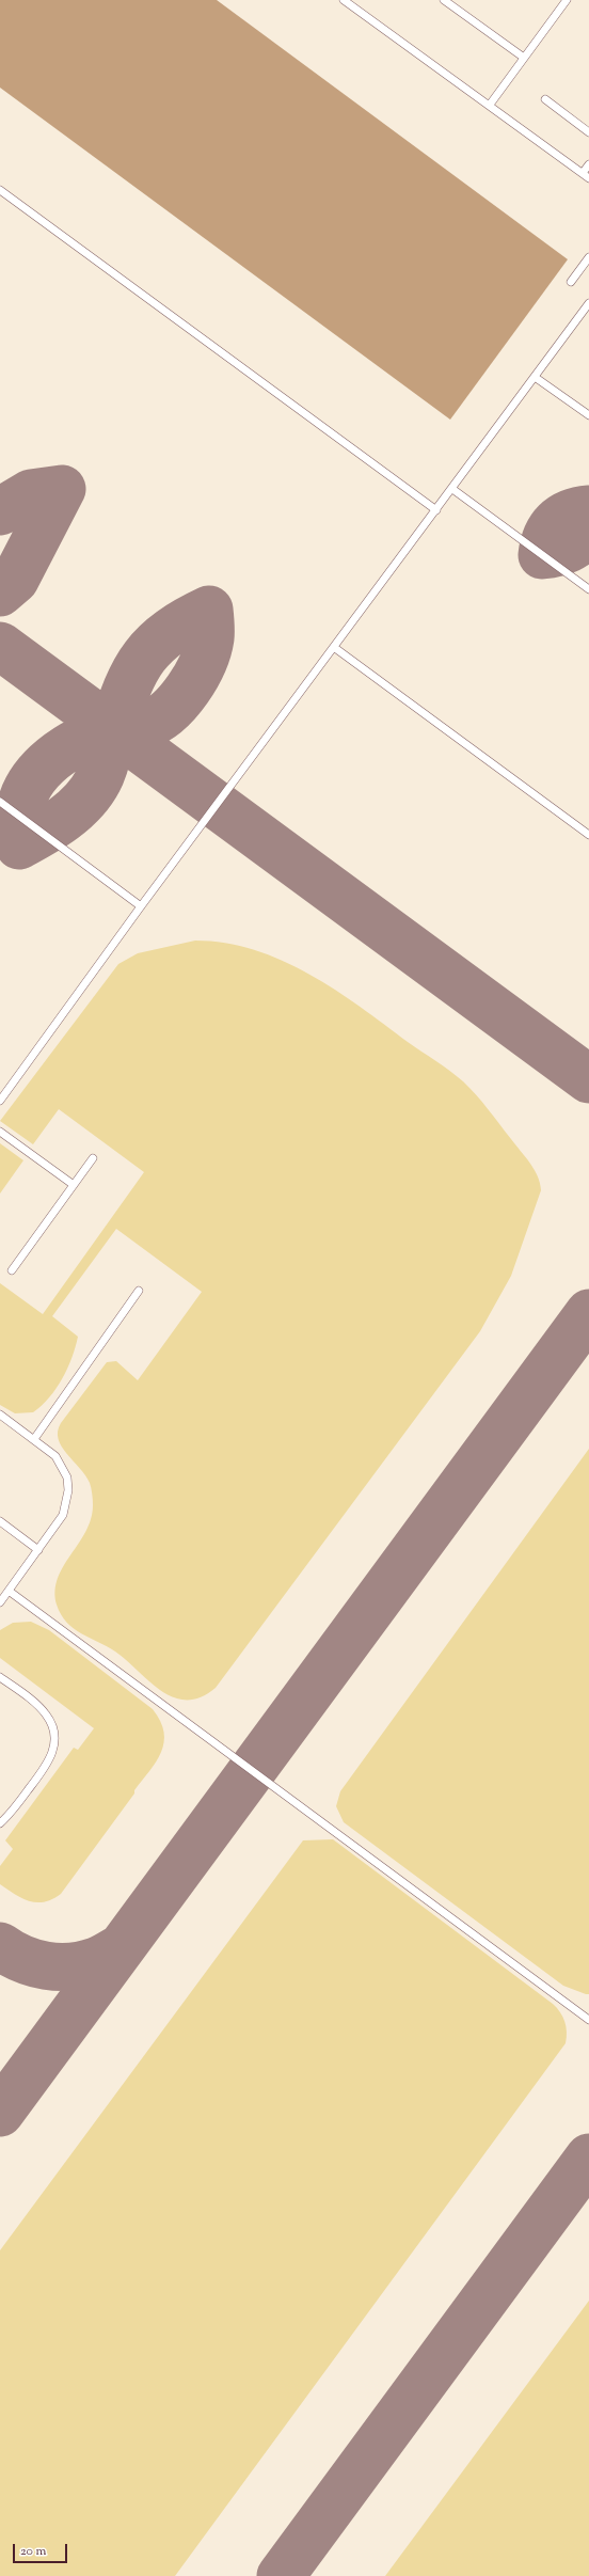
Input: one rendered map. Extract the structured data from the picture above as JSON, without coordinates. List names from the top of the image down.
{
  "scale_bar": "20 m"
}
